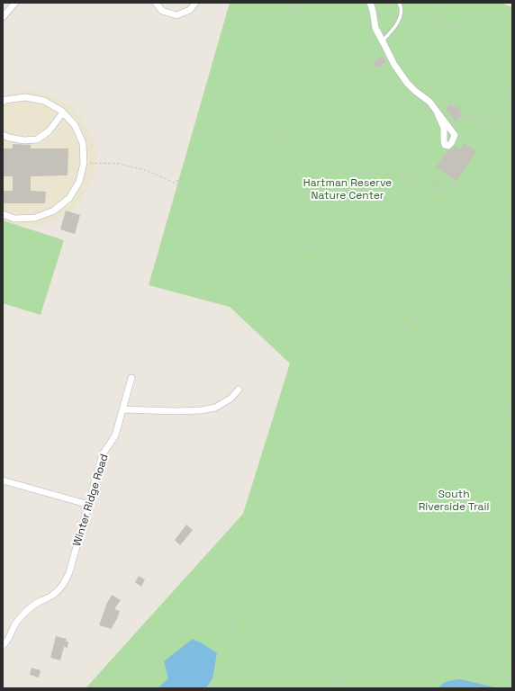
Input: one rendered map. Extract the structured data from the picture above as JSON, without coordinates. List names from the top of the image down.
{
  "streets": {
    "street": ["Winter Ridge Road"]
  },
  "parks": ["Hartman Reserve Nature Center", "South Riverside Trail"]
}
